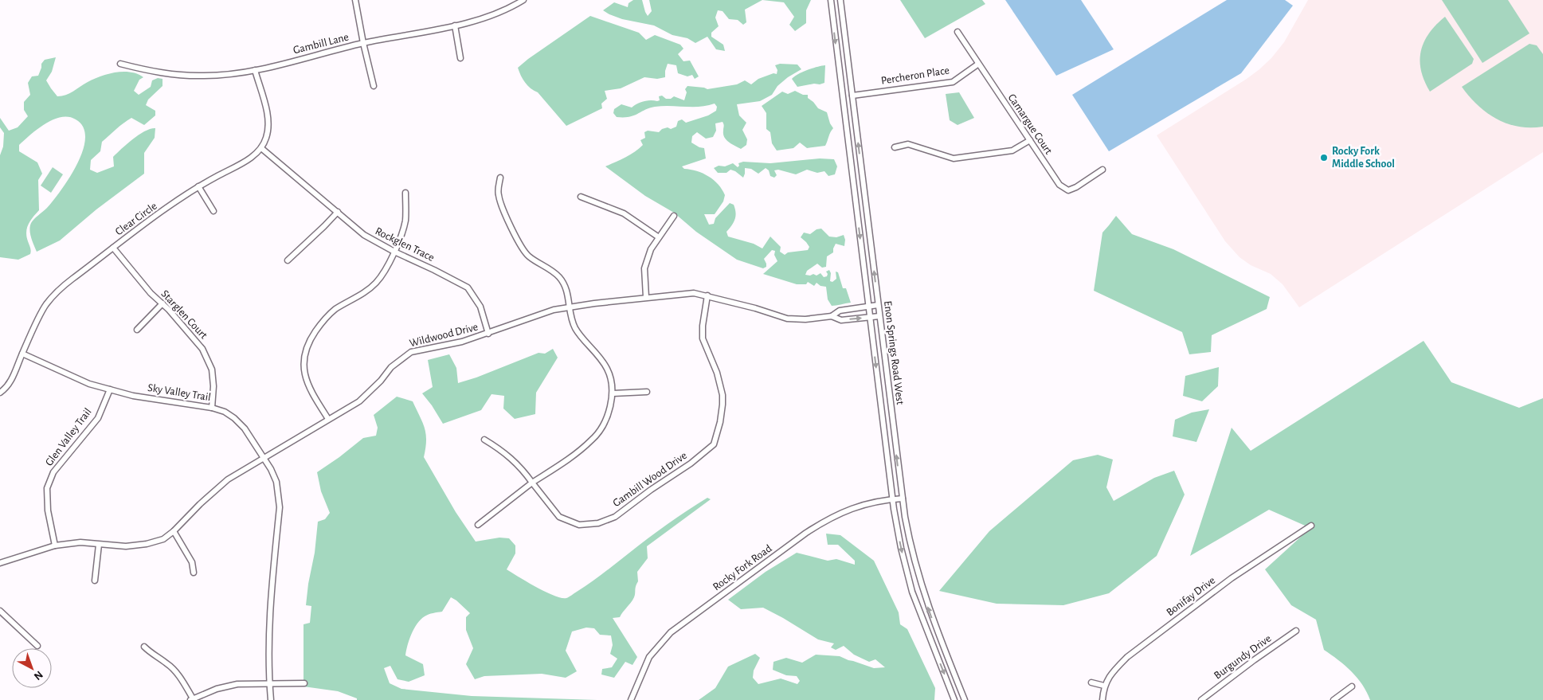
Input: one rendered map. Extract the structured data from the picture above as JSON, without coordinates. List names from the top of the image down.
{
  "streets": {
    "street": [
      "Gambill Lane",
      "Percheron Place",
      "Camargue Court",
      "Clear Circle",
      "Rockglen Trace",
      "Starglen Court",
      "Wildwood Drive",
      "Enon Springs Road West",
      "Sky Valley Trail",
      "Glen Valley Trail",
      "Gambill Wood Drive",
      "Rocky Fork Road",
      "Bonifay Drive",
      "Burgundy Drive"
    ]
  },
  "crossings": [
    ["Percheron Place", "Camargue Court"],
    ["Percheron Place", "Enon Springs Road West"],
    ["Clear Circle", "Rockglen Trace"],
    ["Clear Circle", "Starglen Court"],
    ["Clear Circle", "Sky Valley Trail"],
    ["Rockglen Trace", "Wildwood Drive"],
    ["Starglen Court", "Sky Valley Trail"],
    ["Wildwood Drive", "Enon Springs Road West"],
    ["Wildwood Drive", "Sky Valley Trail"],
    ["Wildwood Drive", "Glen Valley Trail"],
    ["Wildwood Drive", "Gambill Wood Drive"],
    ["Enon Springs Road West", "Rocky Fork Road"],
    ["Sky Valley Trail", "Glen Valley Trail"]
  ],
  "places": ["Rocky Fork Middle School"],
  "north": "bottom right"
}
